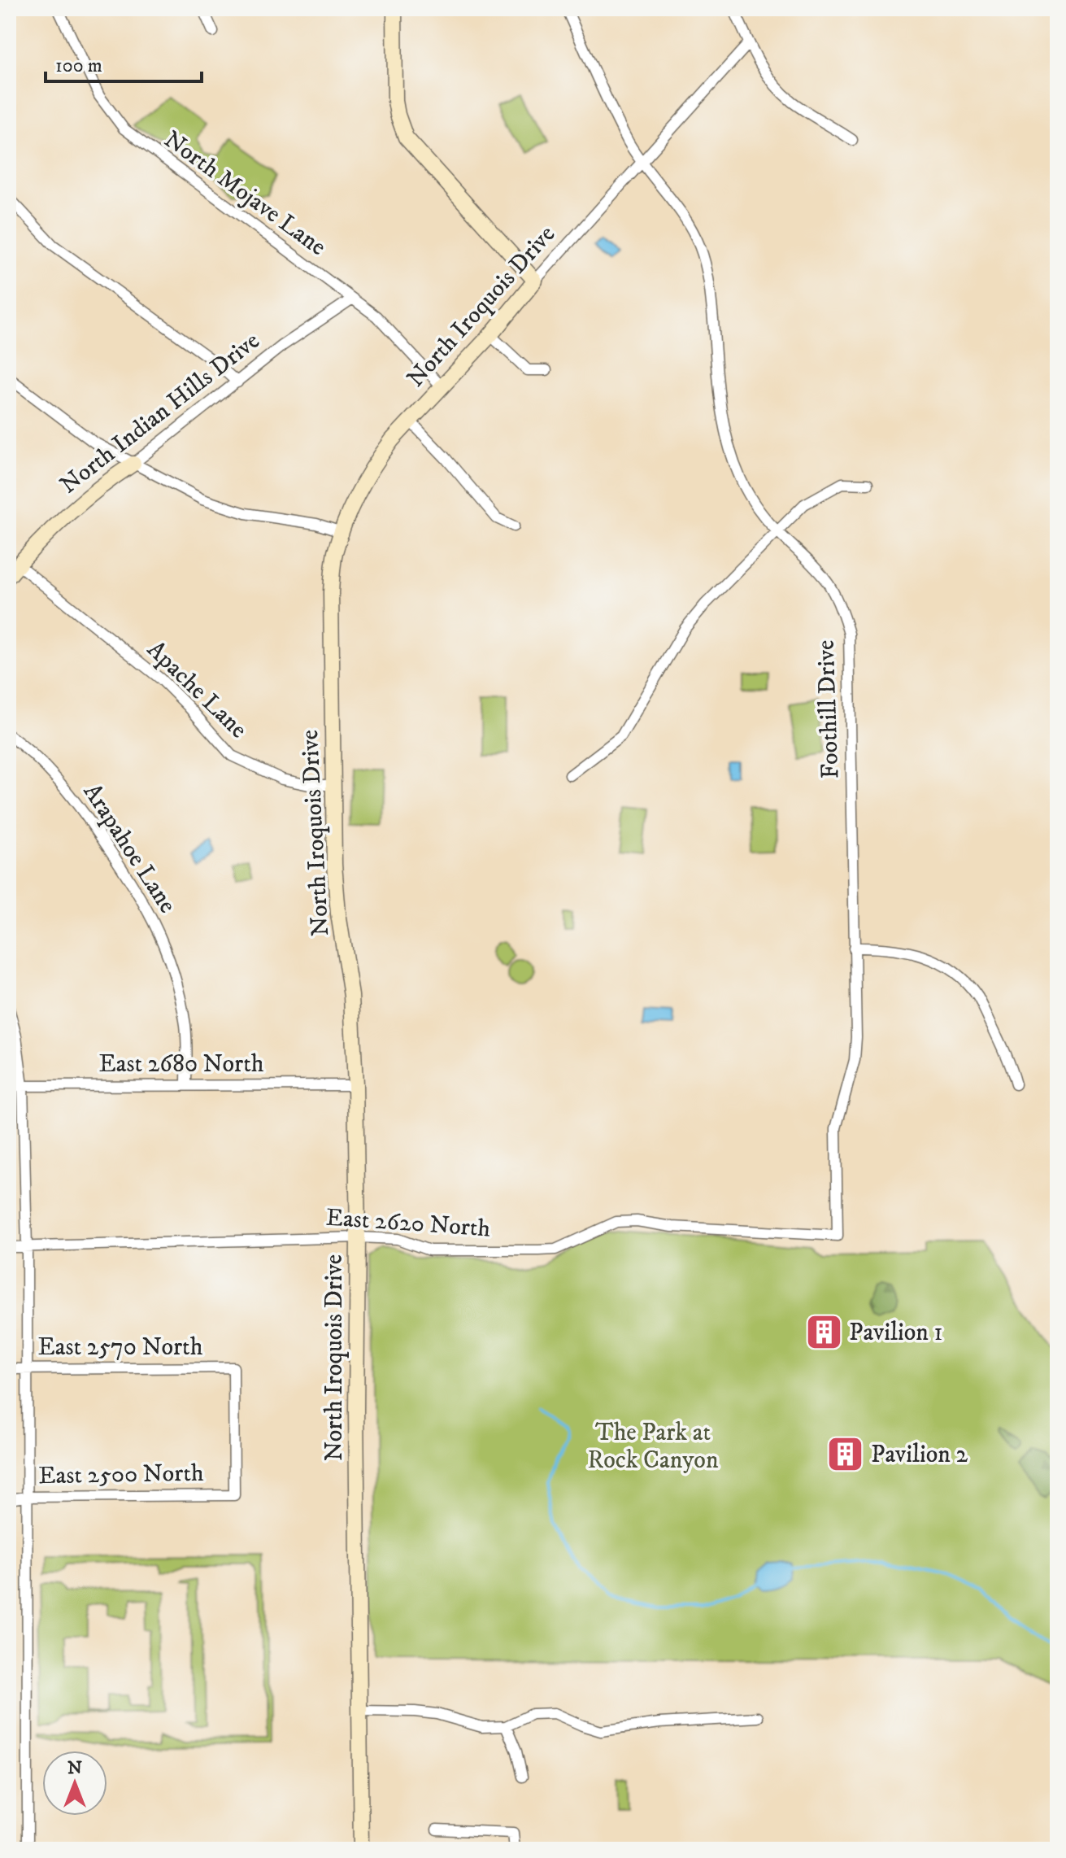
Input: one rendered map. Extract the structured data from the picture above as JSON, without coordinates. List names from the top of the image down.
{
  "streets": {
    "street": [
      "North Mojave Lane",
      "North Iroquois Drive",
      "North Indian Hills Drive",
      "Apache Lane",
      "Foothill Drive",
      "Arapahoe Lane",
      "East 2680 North",
      "East 2620 North",
      "East 2570 North",
      "East 2500 North"
    ]
  },
  "crossings": [
    ["North Mojave Lane", "North Iroquois Drive"],
    ["North Mojave Lane", "North Indian Hills Drive"],
    ["North Iroquois Drive", "Apache Lane"],
    ["North Iroquois Drive", "Foothill Drive"],
    ["North Iroquois Drive", "East 2680 North"],
    ["North Iroquois Drive", "East 2620 North"],
    ["North Indian Hills Drive", "Apache Lane"],
    ["Foothill Drive", "East 2620 North"],
    ["Arapahoe Lane", "East 2680 North"],
    ["East 2570 North", "East 2500 North"]
  ],
  "parks": ["The Park at Rock Canyon"],
  "places": {
    "building": ["Pavilion 1", "Pavilion 2"]
  },
  "scale_bar": "100 m",
  "north": "top"
}
